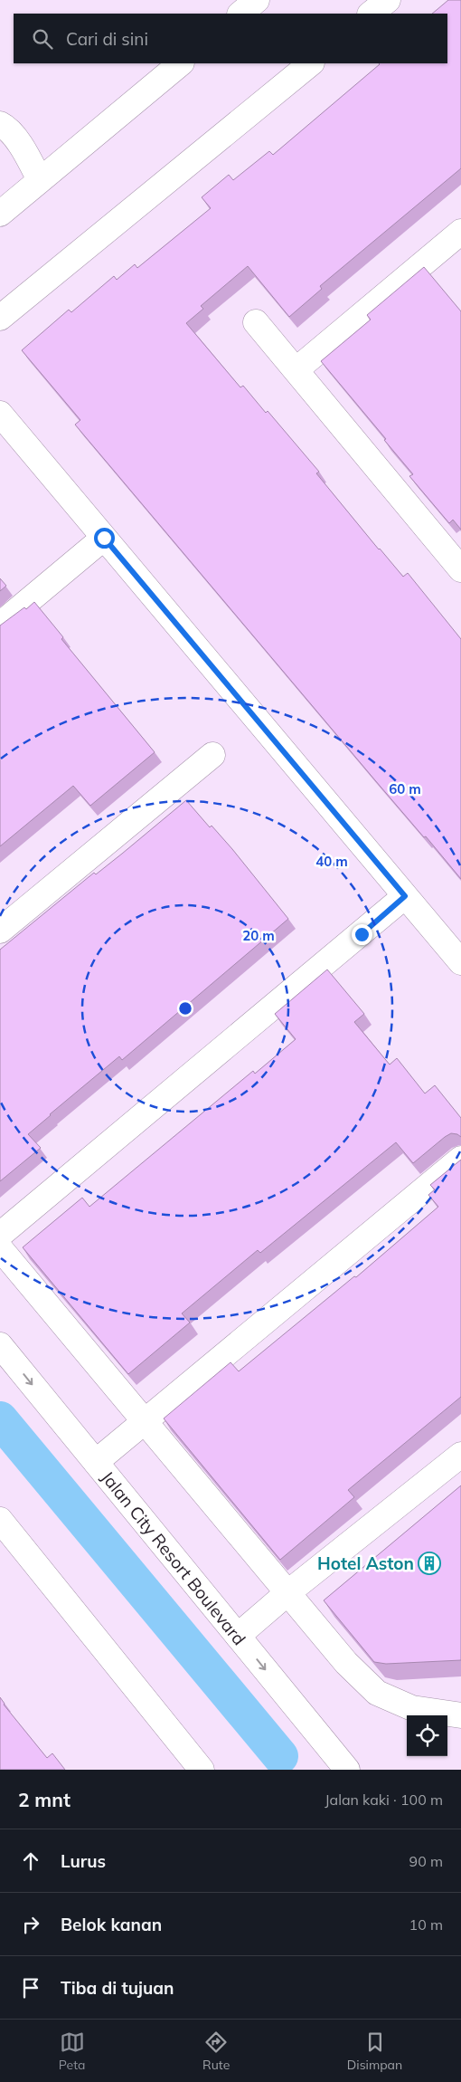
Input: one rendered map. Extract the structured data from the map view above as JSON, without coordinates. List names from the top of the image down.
{
  "streets": {
    "street": ["Jalan City Resort Boulevard"]
  },
  "places": {
    "building": ["Hotel Aston"]
  },
  "page": {
    "search": "Cari di sini",
    "heading": ["2 mnt", "Jalan kaki · 100 m"],
    "list": [
      ["Lurus", "90 m"],
      ["Belok kanan", "10 m"],
      "Tiba di tujuan"
    ],
    "nav": ["Peta", "Rute", "Disimpan"]
  },
  "rings": ["60 m", "40 m", "20 m"]
}
